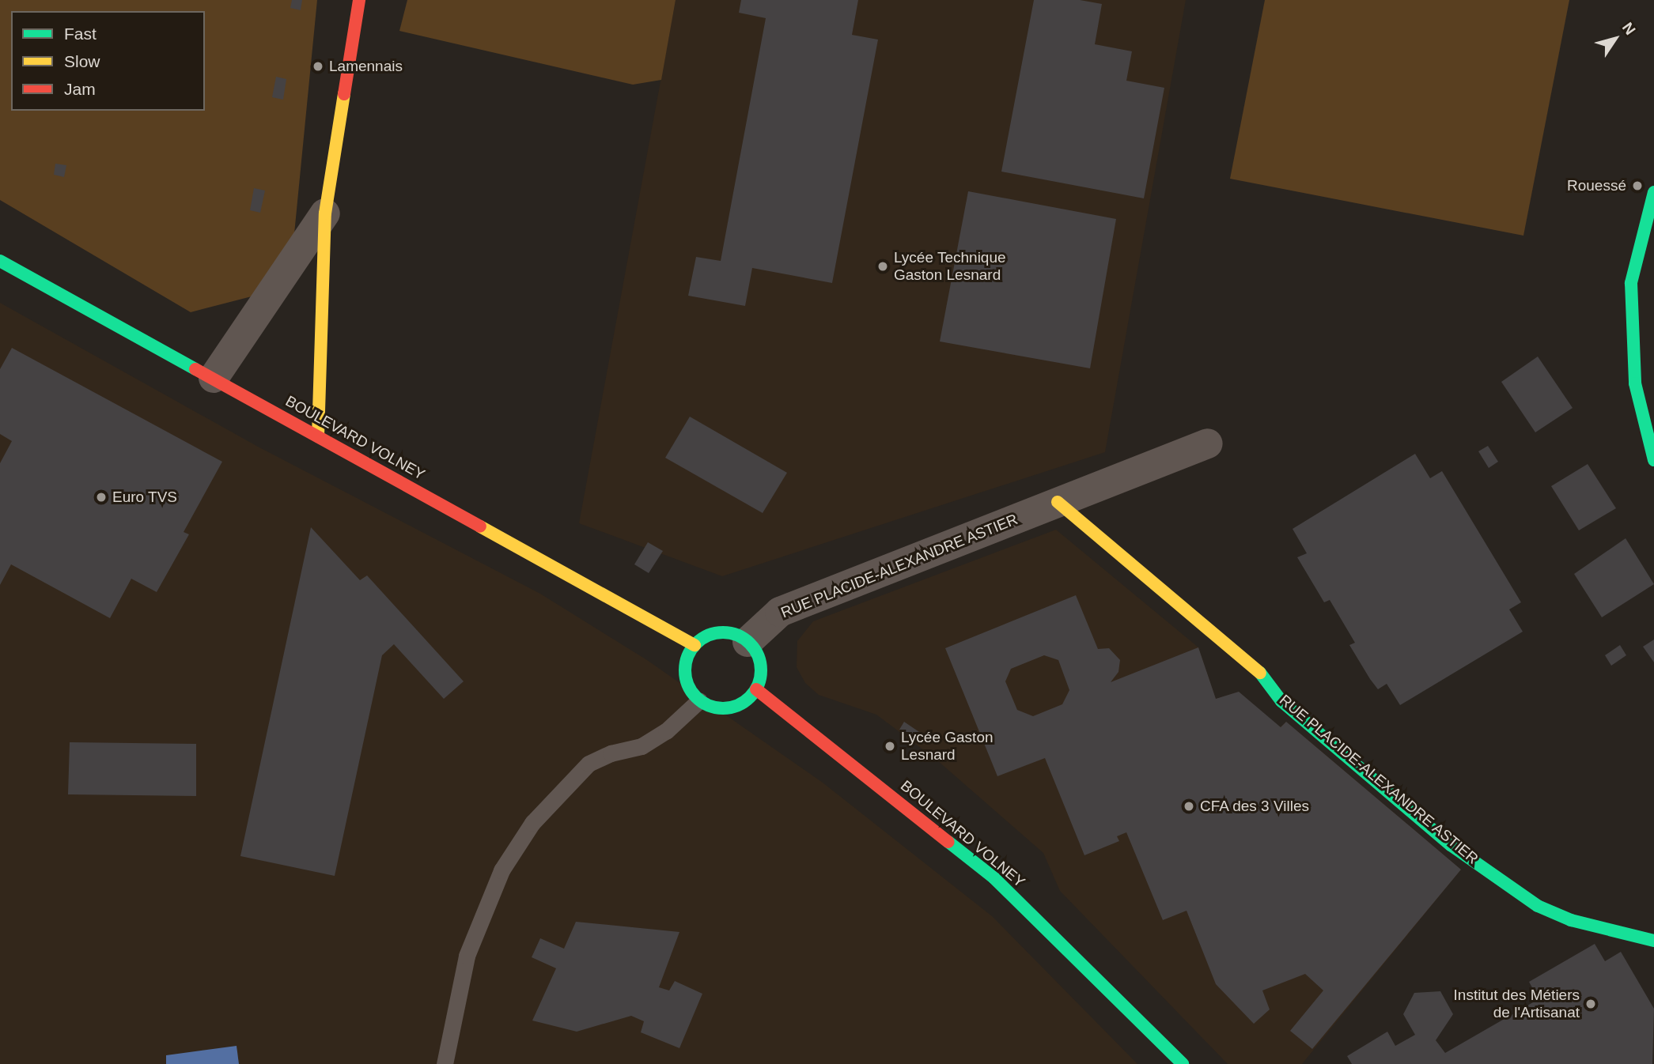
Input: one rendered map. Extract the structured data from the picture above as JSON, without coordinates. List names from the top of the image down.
{
  "streets": {
    "street": ["BOULEVARD VOLNEY", "RUE PLACIDE-ALEXANDRE ASTIER"]
  },
  "crossings": [
    ["BOULEVARD VOLNEY", "RUE PLACIDE-ALEXANDRE ASTIER"]
  ],
  "places": [
    "Lamennais",
    "Rouessé",
    "Lycée Technique Gaston Lesnard",
    "Euro TVS",
    "Lycée Gaston Lesnard",
    "CFA des 3 Villes",
    "Institut des Métiers de l'Artisanat"
  ],
  "legend": ["Fast", "Slow", "Jam"],
  "north": "top right"
}
